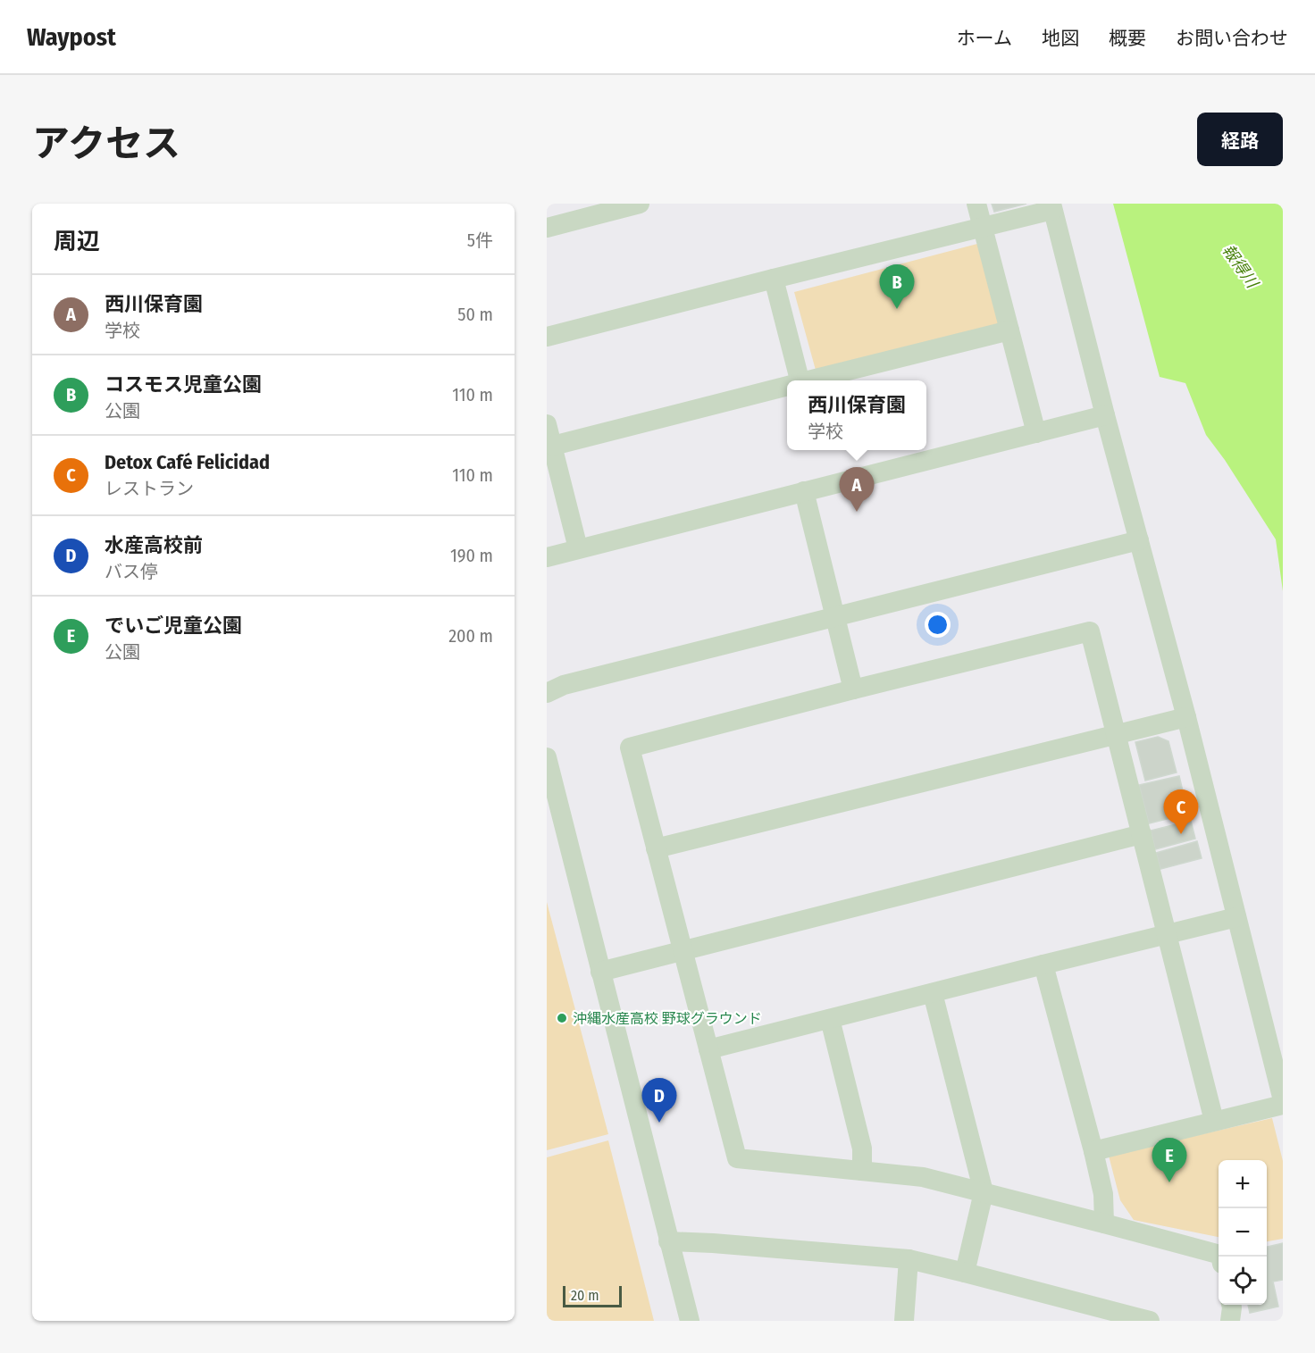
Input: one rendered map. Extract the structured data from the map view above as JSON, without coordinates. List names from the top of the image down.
{
  "water": ["報得川"],
  "places": ["沖縄水産高校 野球グラウンド"],
  "scale_bar": "20 m",
  "page": {
    "header": "Waypost",
    "nav": [
      "ホーム",
      "地図",
      "概要",
      "お問い合わせ"
    ],
    "title": "アクセス",
    "buttons": "経路",
    "heading": ["周辺", "5件"],
    "pins": [
      "B",
      "A",
      "C",
      "D",
      "E"
    ],
    "list": [
      {
        "mark": "A",
        "name": "西川保育園",
        "note": "学校",
        "value": "50 m"
      },
      {
        "mark": "B",
        "name": "コスモス児童公園",
        "note": "公園",
        "value": "110 m"
      },
      {
        "mark": "C",
        "name": "Detox Café Felicidad",
        "note": "レストラン",
        "value": "110 m"
      },
      {
        "mark": "D",
        "name": "水産高校前",
        "note": "バス停",
        "value": "190 m"
      },
      {
        "mark": "E",
        "name": "でいご児童公園",
        "note": "公園",
        "value": "200 m"
      }
    ],
    "popup": ["西川保育園", "学校"],
    "map_buttons": ["+", "−"],
    "scale": "20 m"
  }
}
